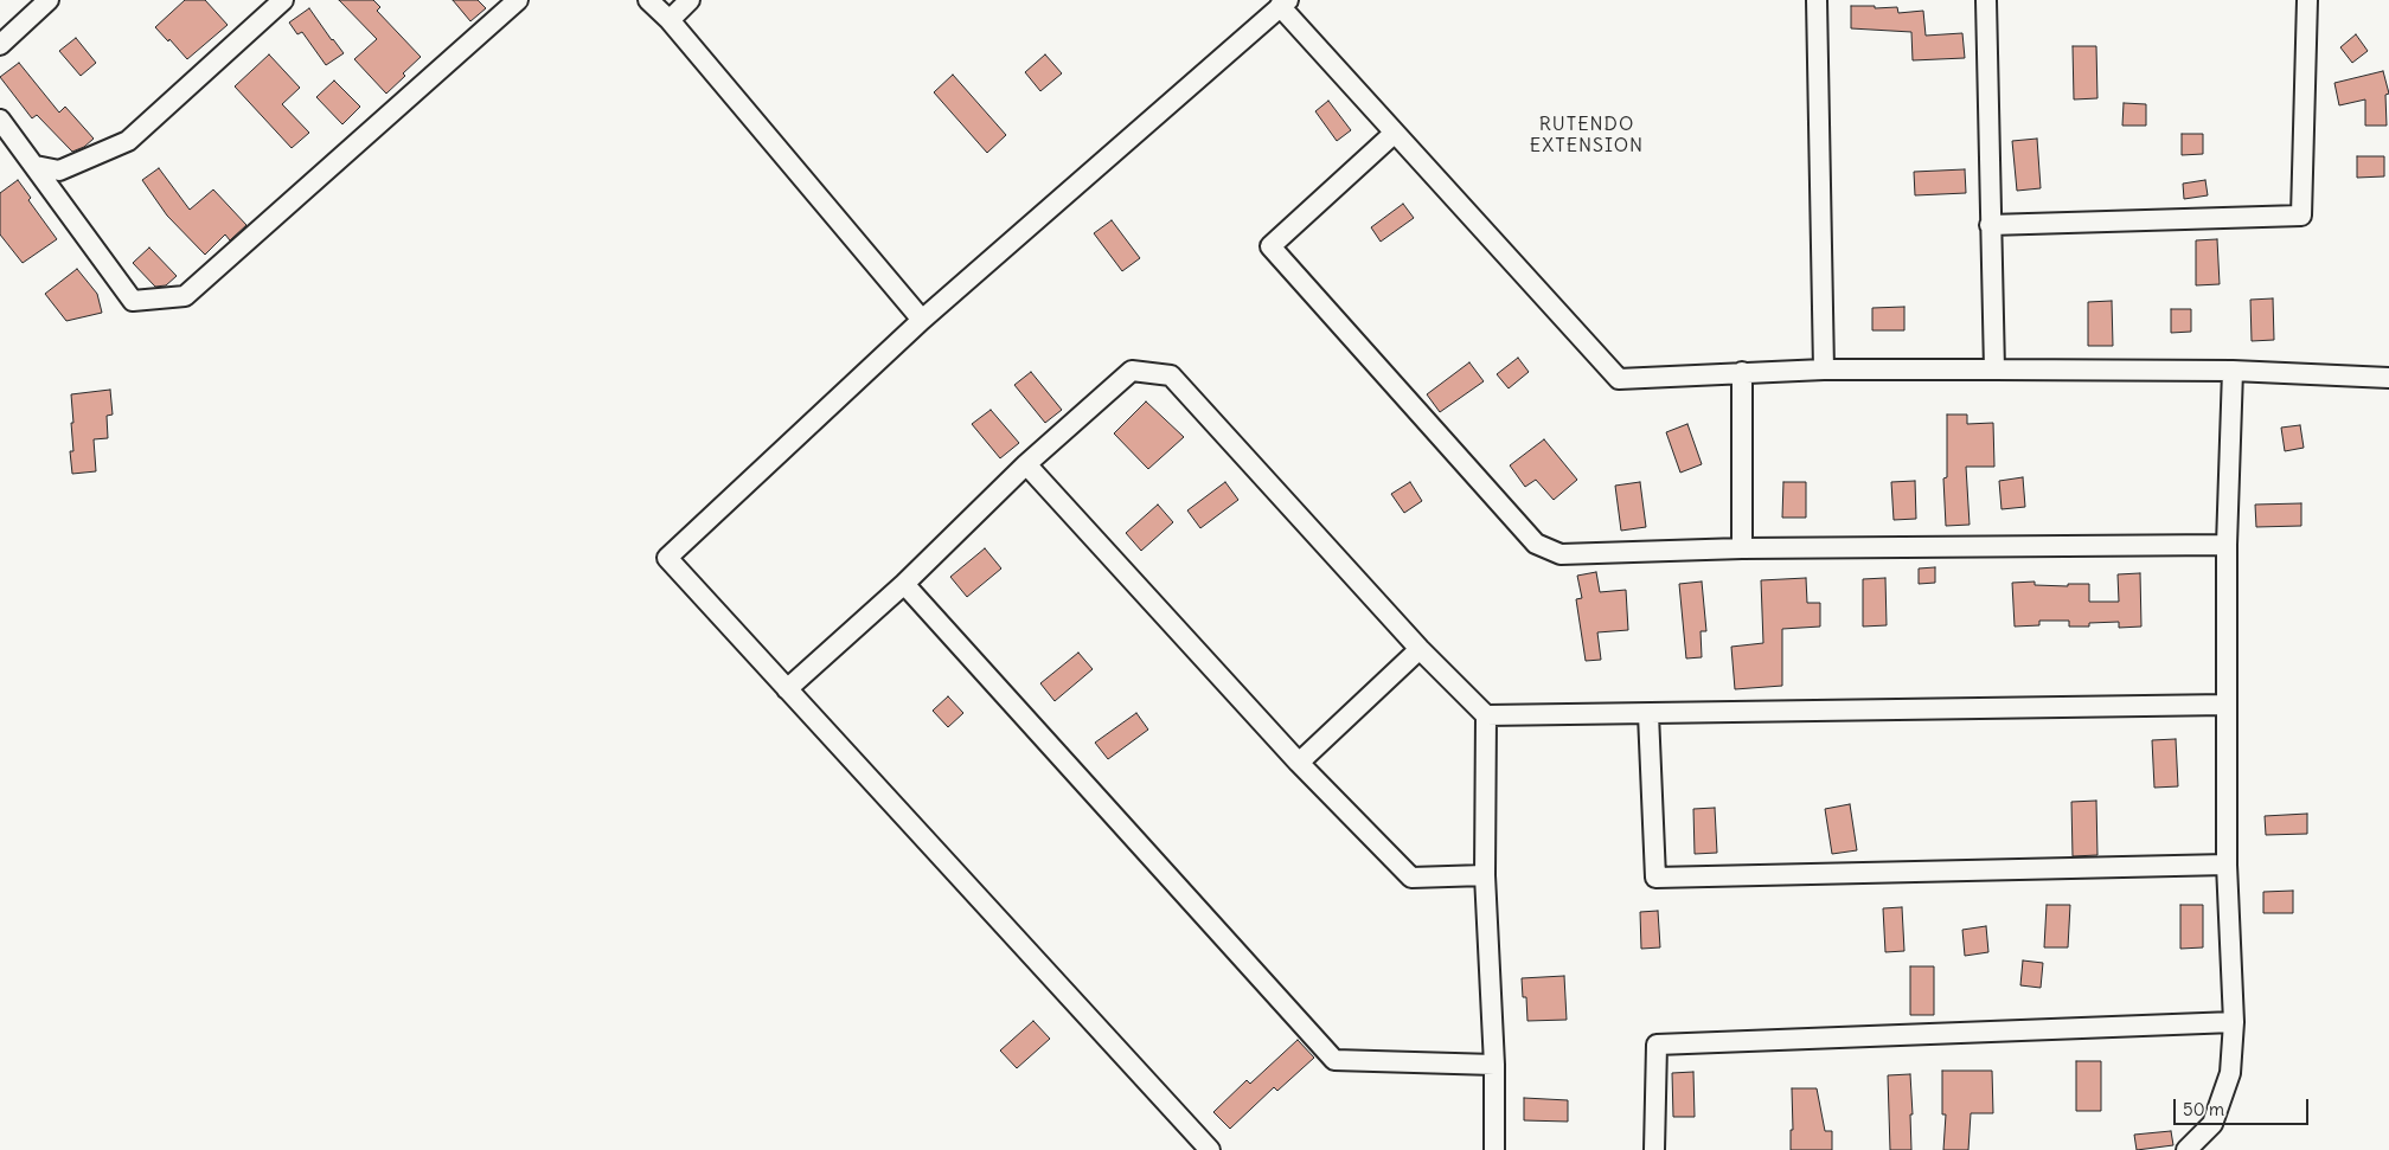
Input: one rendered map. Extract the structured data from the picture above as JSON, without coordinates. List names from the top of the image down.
{
  "districts": ["RUTENDO EXTENSION"],
  "scale_bar": "50 m"
}
